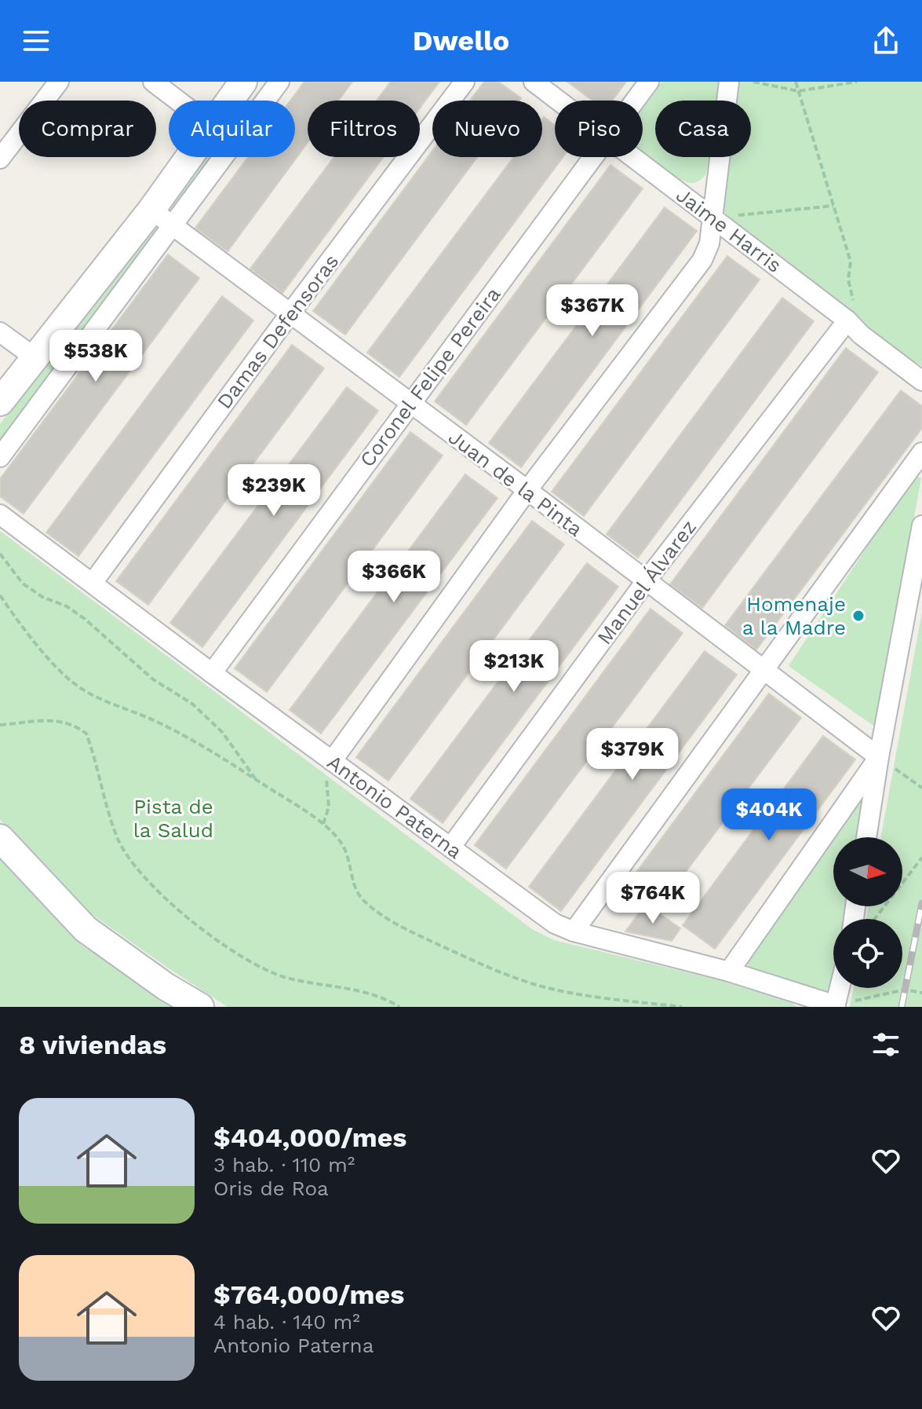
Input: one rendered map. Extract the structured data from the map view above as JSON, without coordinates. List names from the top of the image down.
{
  "streets": {
    "street": [
      "Jaime Harris",
      "Damas Defensoras",
      "Coronel Felipe Pereira",
      "Juan de la Pinta",
      "Manuel Álvarez",
      "Antonio Paterna"
    ]
  },
  "crossings": [
    ["Jaime Harris", "Manuel Álvarez"],
    ["Damas Defensoras", "Juan de la Pinta"],
    ["Damas Defensoras", "Antonio Paterna"],
    ["Coronel Felipe Pereira", "Juan de la Pinta"],
    ["Coronel Felipe Pereira", "Antonio Paterna"],
    ["Juan de la Pinta", "Manuel Álvarez"],
    ["Manuel Álvarez", "Antonio Paterna"]
  ],
  "parks": ["Pista de la Salud"],
  "places": ["Homenaje a la Madre"],
  "north": "right",
  "page": {
    "header": "Dwello",
    "chip": [
      "Comprar",
      "Alquilar",
      "Filtros",
      "Nuevo",
      "Piso",
      "Casa"
    ],
    "price": [
      "$367K",
      "$538K",
      "$239K",
      "$366K",
      "$213K",
      "$379K",
      "$404K",
      "$764K"
    ],
    "heading": "8 viviendas",
    "list": [
      {
        "name": "$404,000/mes",
        "note": "3 hab. · 110 m² · Oris de Roa"
      },
      {
        "name": "$764,000/mes",
        "note": "4 hab. · 140 m² · Antonio Paterna"
      }
    ]
  }
}
